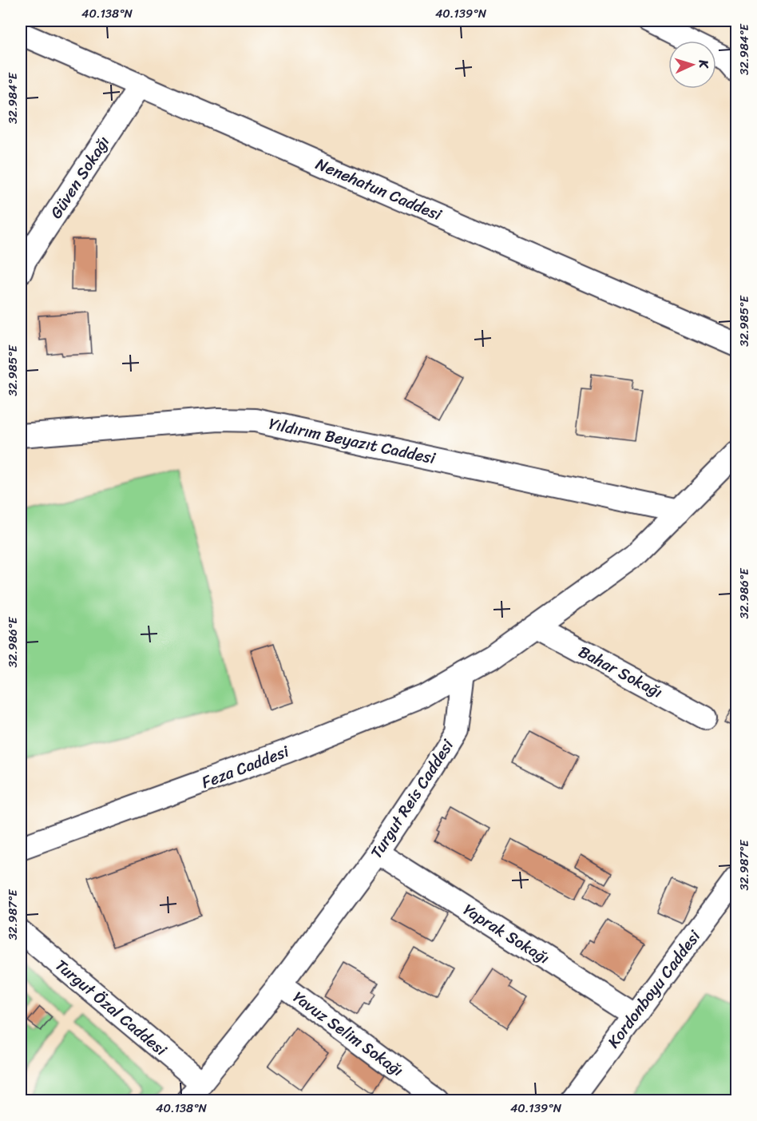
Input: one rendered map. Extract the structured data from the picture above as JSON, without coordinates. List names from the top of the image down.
{
  "streets": {
    "street": [
      "Güven Sokağı",
      "Nenehatun Caddesi",
      "Yıldırım Beyazıt Caddesi",
      "Bahar Sokağı",
      "Feza Caddesi",
      "Turgut Reis Caddesi",
      "Yaprak Sokağı",
      "Kordonboyu Caddesi",
      "Turgut Özal Caddesi",
      "Yavuz Selim Sokağı"
    ]
  },
  "crossings": [
    ["Güven Sokağı", "Nenehatun Caddesi"],
    ["Feza Caddesi", "Turgut Reis Caddesi"],
    ["Turgut Reis Caddesi", "Yaprak Sokağı"],
    ["Turgut Reis Caddesi", "Turgut Özal Caddesi"],
    ["Turgut Reis Caddesi", "Yavuz Selim Sokağı"],
    ["Yaprak Sokağı", "Kordonboyu Caddesi"]
  ],
  "north": "right",
  "coordinates": [
    "40.138°N",
    "40.139°N",
    "32.984°E",
    "32.985°E",
    "32.986°E",
    "32.987°E"
  ]
}
